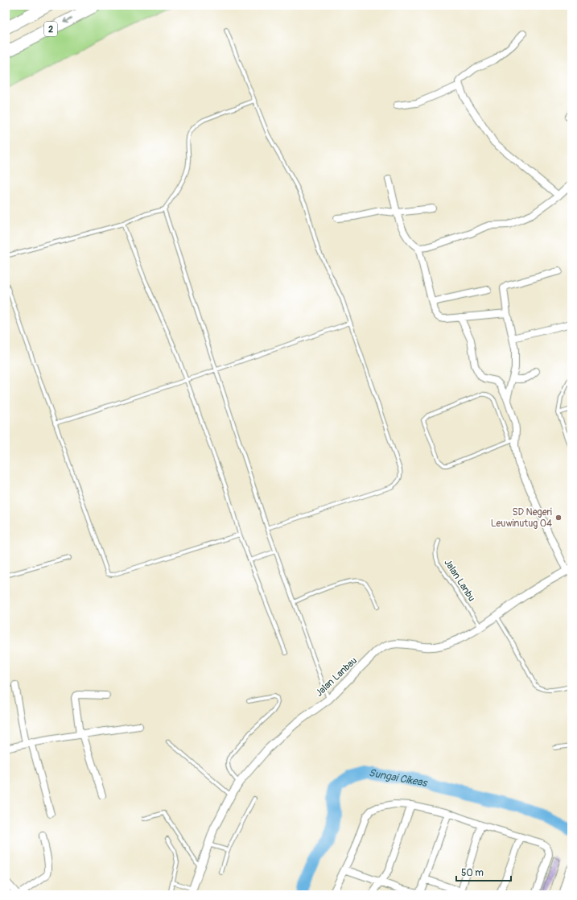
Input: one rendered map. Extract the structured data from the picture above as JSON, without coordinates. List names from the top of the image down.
{
  "streets": {
    "highway": ["2"],
    "street": ["Jalan Lanbau"],
    "lane": ["Jalan Lanbu"]
  },
  "crossings": [
    ["Jalan Lanbu", "Jalan Lanbau"]
  ],
  "water": ["Sungai Cikeas"],
  "places": ["SD Negeri Leuwinutug 04"],
  "scale_bar": "50 m"
}
